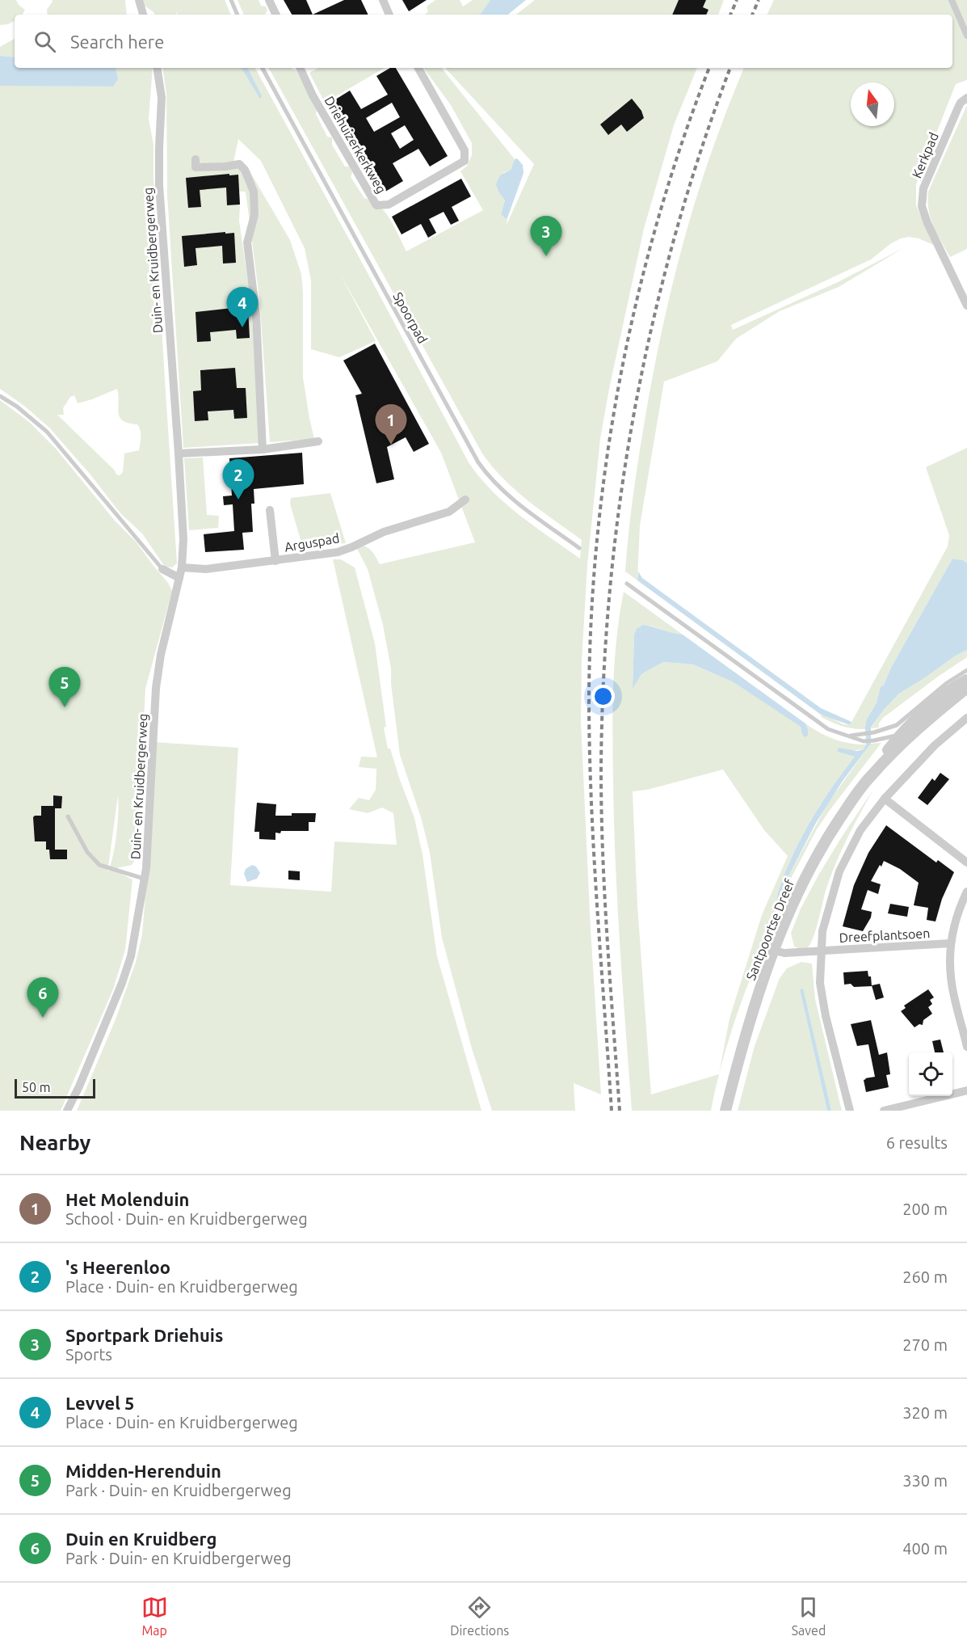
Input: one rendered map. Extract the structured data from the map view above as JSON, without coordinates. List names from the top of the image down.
{
  "streets": {
    "street": [
      "Driehuizerkerkweg",
      "Kerkpad",
      "Duin- en Kruidbergerweg",
      "Arguspad",
      "Santpoortse Dreef",
      "Dreefplantsoen"
    ],
    "lane": ["Spoorpad"]
  },
  "crossings": [
    ["Duin- en Kruidbergerweg", "Arguspad"],
    ["Santpoortse Dreef", "Dreefplantsoen"]
  ],
  "scale_bar": "50 m",
  "north": "top",
  "page": {
    "search": "Search here",
    "pins": [
      "3",
      "4",
      "1",
      "2",
      "5",
      "6"
    ],
    "scale": "50 m",
    "heading": ["Nearby", "6 results"],
    "list": [
      {
        "mark": "1",
        "name": "Het Molenduin",
        "note": "School · Duin- en Kruidbergerweg",
        "value": "200 m"
      },
      {
        "mark": "2",
        "name": "'s Heerenloo",
        "note": "Place · Duin- en Kruidbergerweg",
        "value": "260 m"
      },
      {
        "mark": "3",
        "name": "Sportpark Driehuis",
        "note": "Sports",
        "value": "270 m"
      },
      {
        "mark": "4",
        "name": "Levvel 5",
        "note": "Place · Duin- en Kruidbergerweg",
        "value": "320 m"
      },
      {
        "mark": "5",
        "name": "Midden-Herenduin",
        "note": "Park · Duin- en Kruidbergerweg",
        "value": "330 m"
      },
      {
        "mark": "6",
        "name": "Duin en Kruidberg",
        "note": "Park · Duin- en Kruidbergerweg",
        "value": "400 m"
      }
    ],
    "nav": ["Map", "Directions", "Saved"]
  }
}
